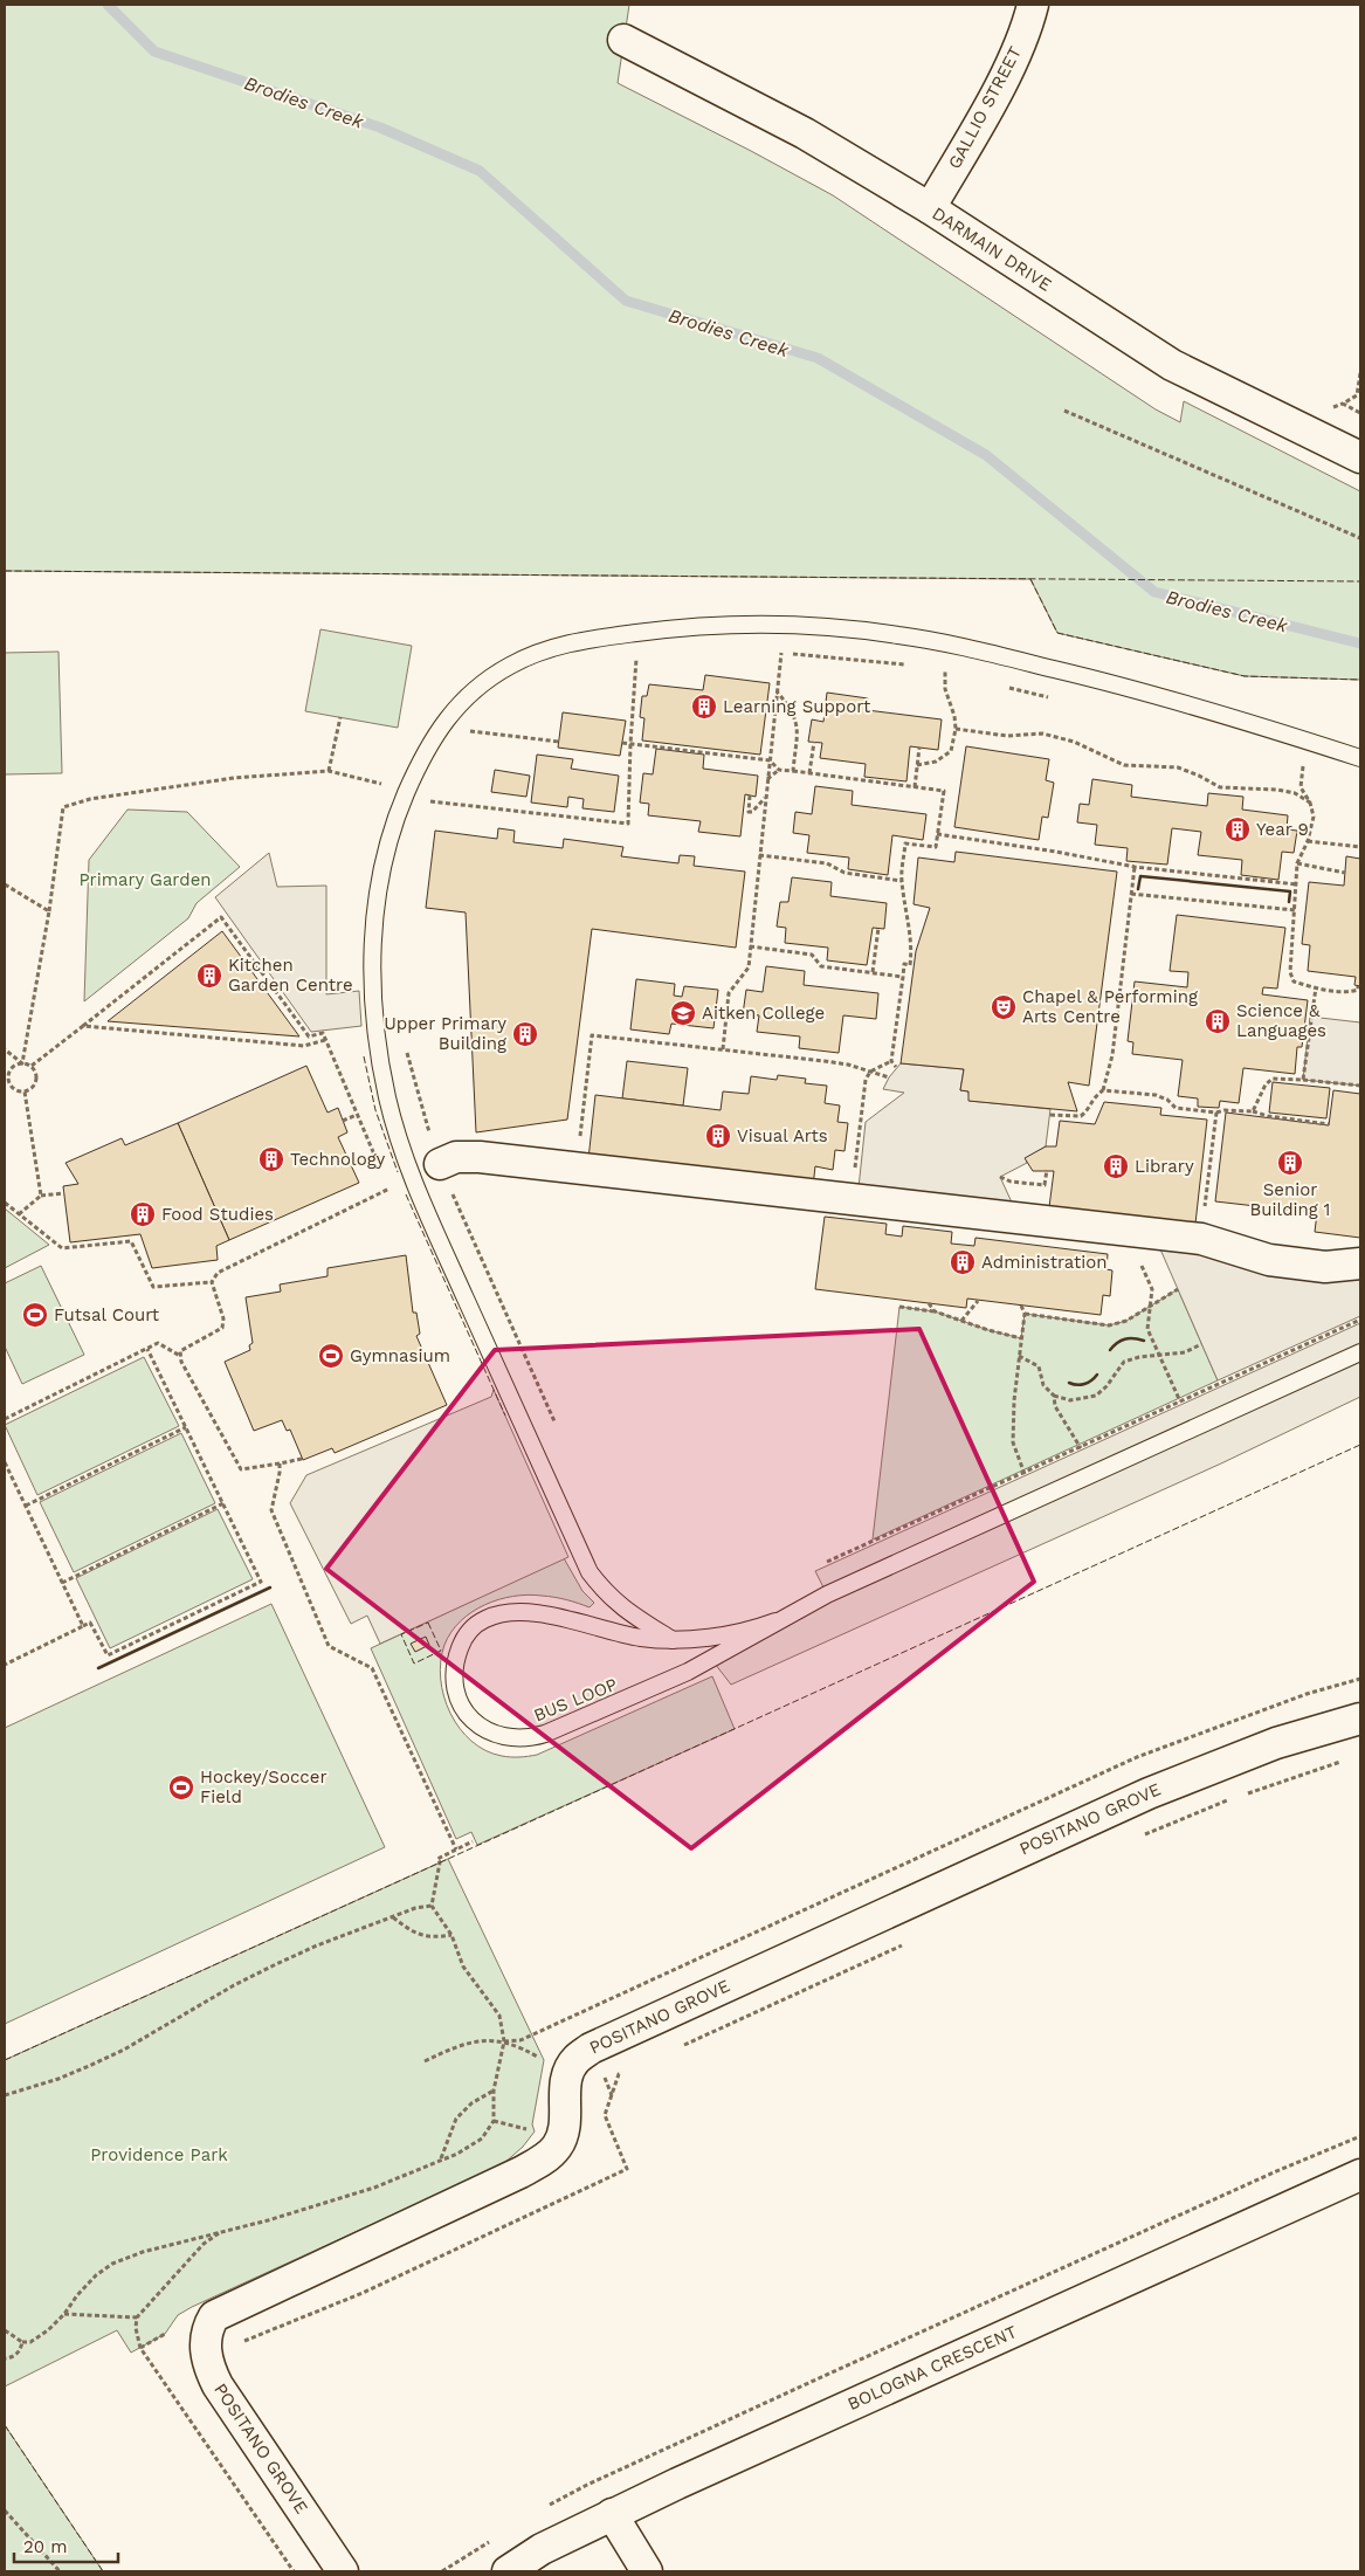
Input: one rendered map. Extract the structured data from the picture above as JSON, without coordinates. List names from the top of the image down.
{
  "streets": {
    "street": [
      "GALLIO STREET",
      "DARMAIN DRIVE",
      "POSITANO GROVE",
      "BOLOGNA CRESCENT"
    ],
    "lane": ["BUS LOOP"]
  },
  "crossings": [
    ["GALLIO STREET", "DARMAIN DRIVE"]
  ],
  "water": ["Brodies Creek"],
  "parks": ["Primary Garden", "Providence Park"],
  "places": {
    "building": [
      "Learning Support",
      "Year 9",
      "Kitchen Garden Centre",
      "Science & Languages",
      "Upper Primary Building",
      "Visual Arts",
      "Technology",
      "Senior Building 1",
      "Library",
      "Food Studies",
      "Administration"
    ],
    "theatre": ["Chapel & Performing Arts Centre"],
    "school or university": ["Aitken College"],
    "sports": ["Futsal Court", "Gymnasium", "Hockey/Soccer Field"]
  },
  "scale_bar": "20 m"
}
